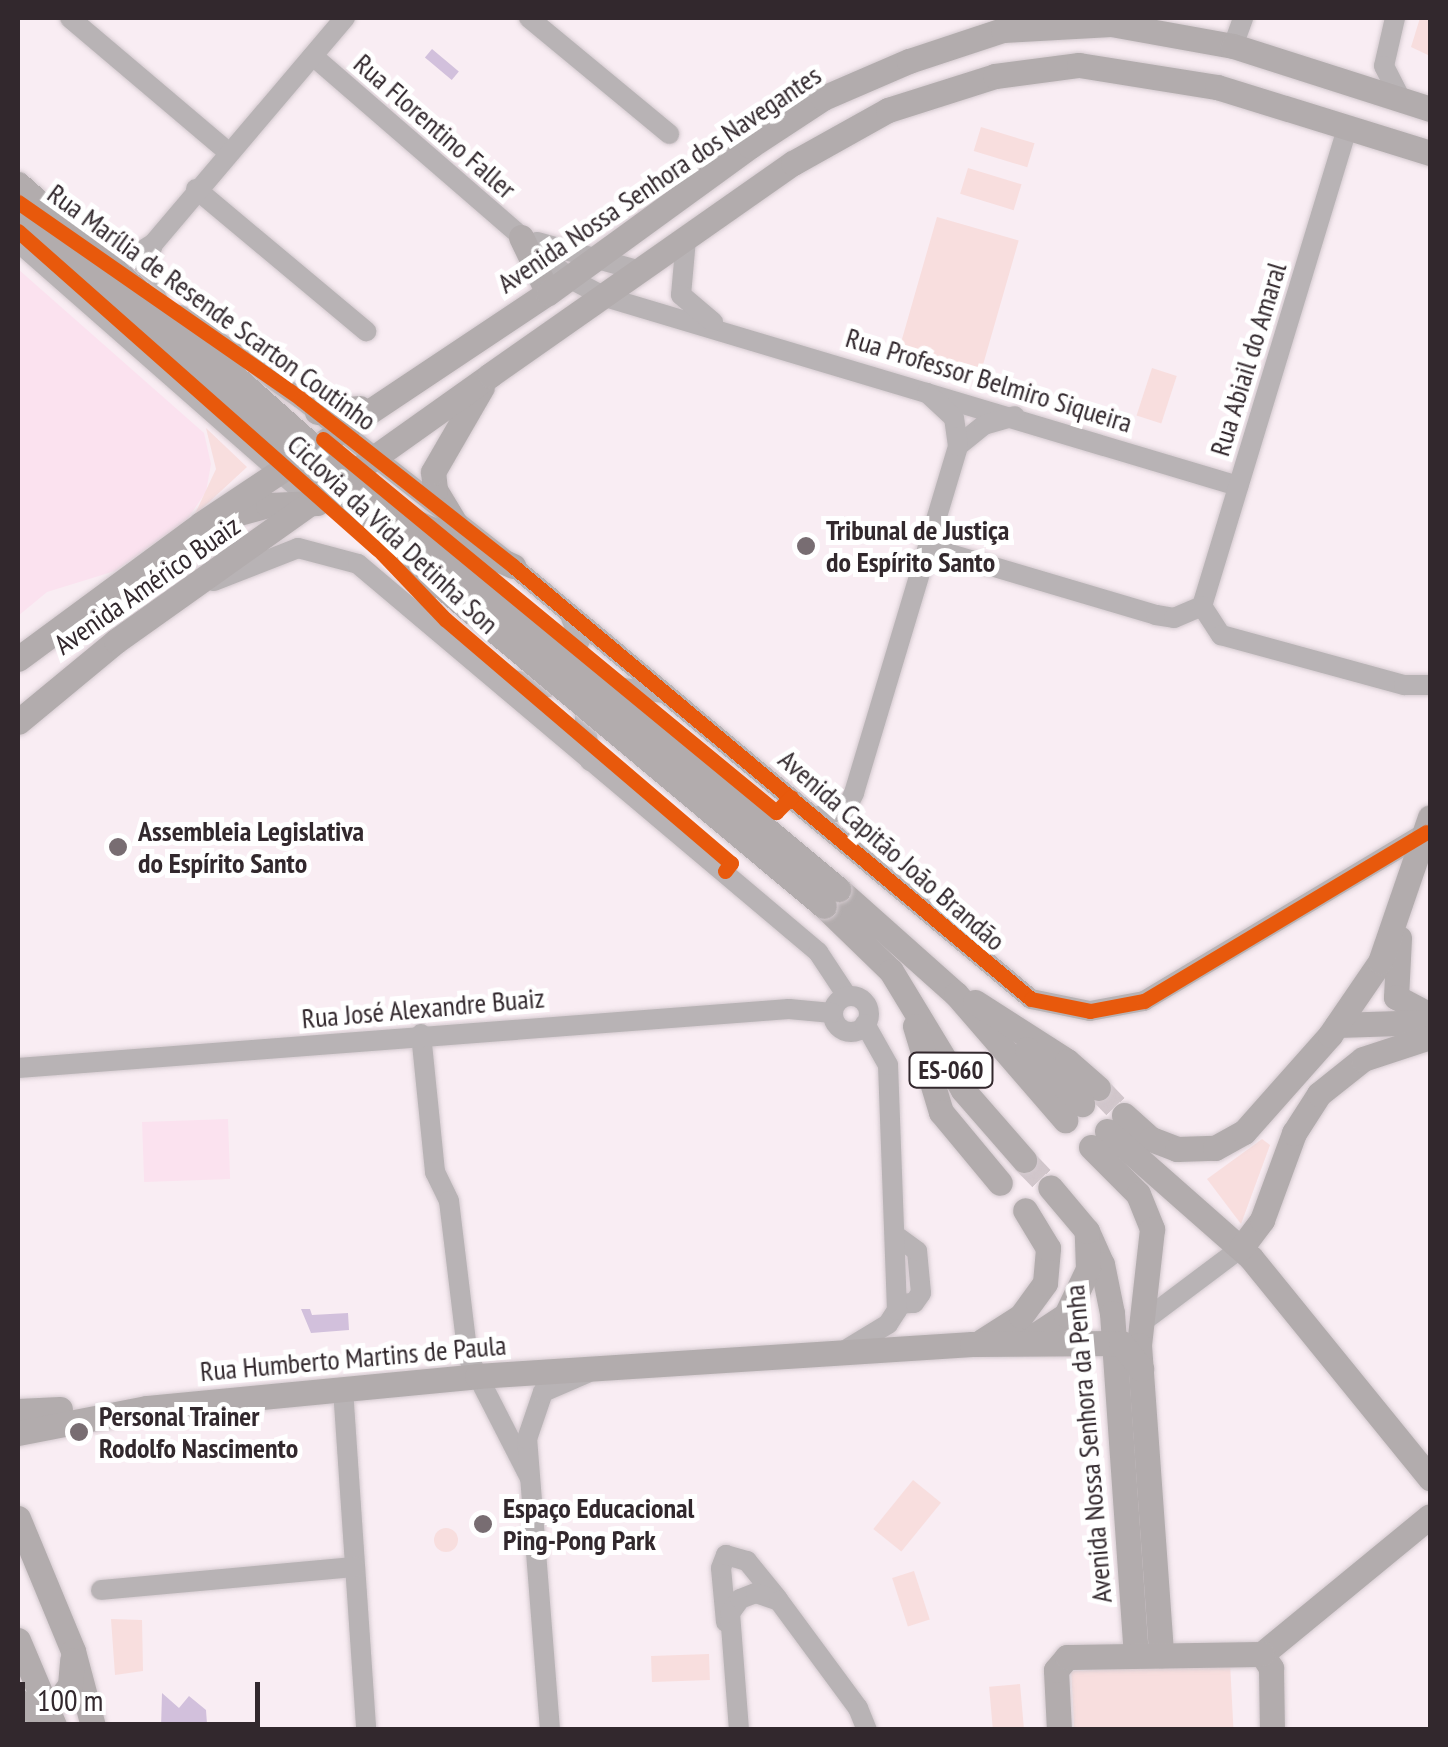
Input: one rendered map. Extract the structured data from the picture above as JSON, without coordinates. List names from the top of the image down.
{
  "streets": {
    "main road": [
      "Avenida Nossa Senhora dos Navegantes",
      "Avenida Américo Buaiz",
      "ES-060",
      "Rua Humberto Martins de Paula",
      "Avenida Nossa Senhora da Penha"
    ],
    "street": [
      "Rua Florentino Faller",
      "Rua Marília de Resende Scarton Coutinho",
      "Rua Abiail do Amaral",
      "Rua Professor Belmiro Siqueira",
      "Avenida Capitão João Brandão",
      "Rua José Alexandre Buaiz"
    ],
    "cycle path": ["Ciclovia da Vida Detinha Son"]
  },
  "crossings": [
    ["Rua Florentino Faller", "Avenida Nossa Senhora dos Navegantes"],
    ["Rua Florentino Faller", "Rua Professor Belmiro Siqueira"],
    ["Avenida Nossa Senhora dos Navegantes", "Rua Marília de Resende Scarton Coutinho"],
    ["Avenida Nossa Senhora dos Navegantes", "Avenida Américo Buaiz"],
    ["Rua Marília de Resende Scarton Coutinho", "Avenida Capitão João Brandão"],
    ["Rua Abiail do Amaral", "Rua Professor Belmiro Siqueira"],
    ["Rua Humberto Martins de Paula", "Avenida Nossa Senhora da Penha"]
  ],
  "places": [
    "Tribunal de Justiça do Espírito Santo",
    "Assembleia Legislativa do Espírito Santo",
    "Personal Trainer Rodolfo Nascimento",
    "Espaço Educacional Ping-Pong Park"
  ],
  "scale_bar": "100 m"
}
